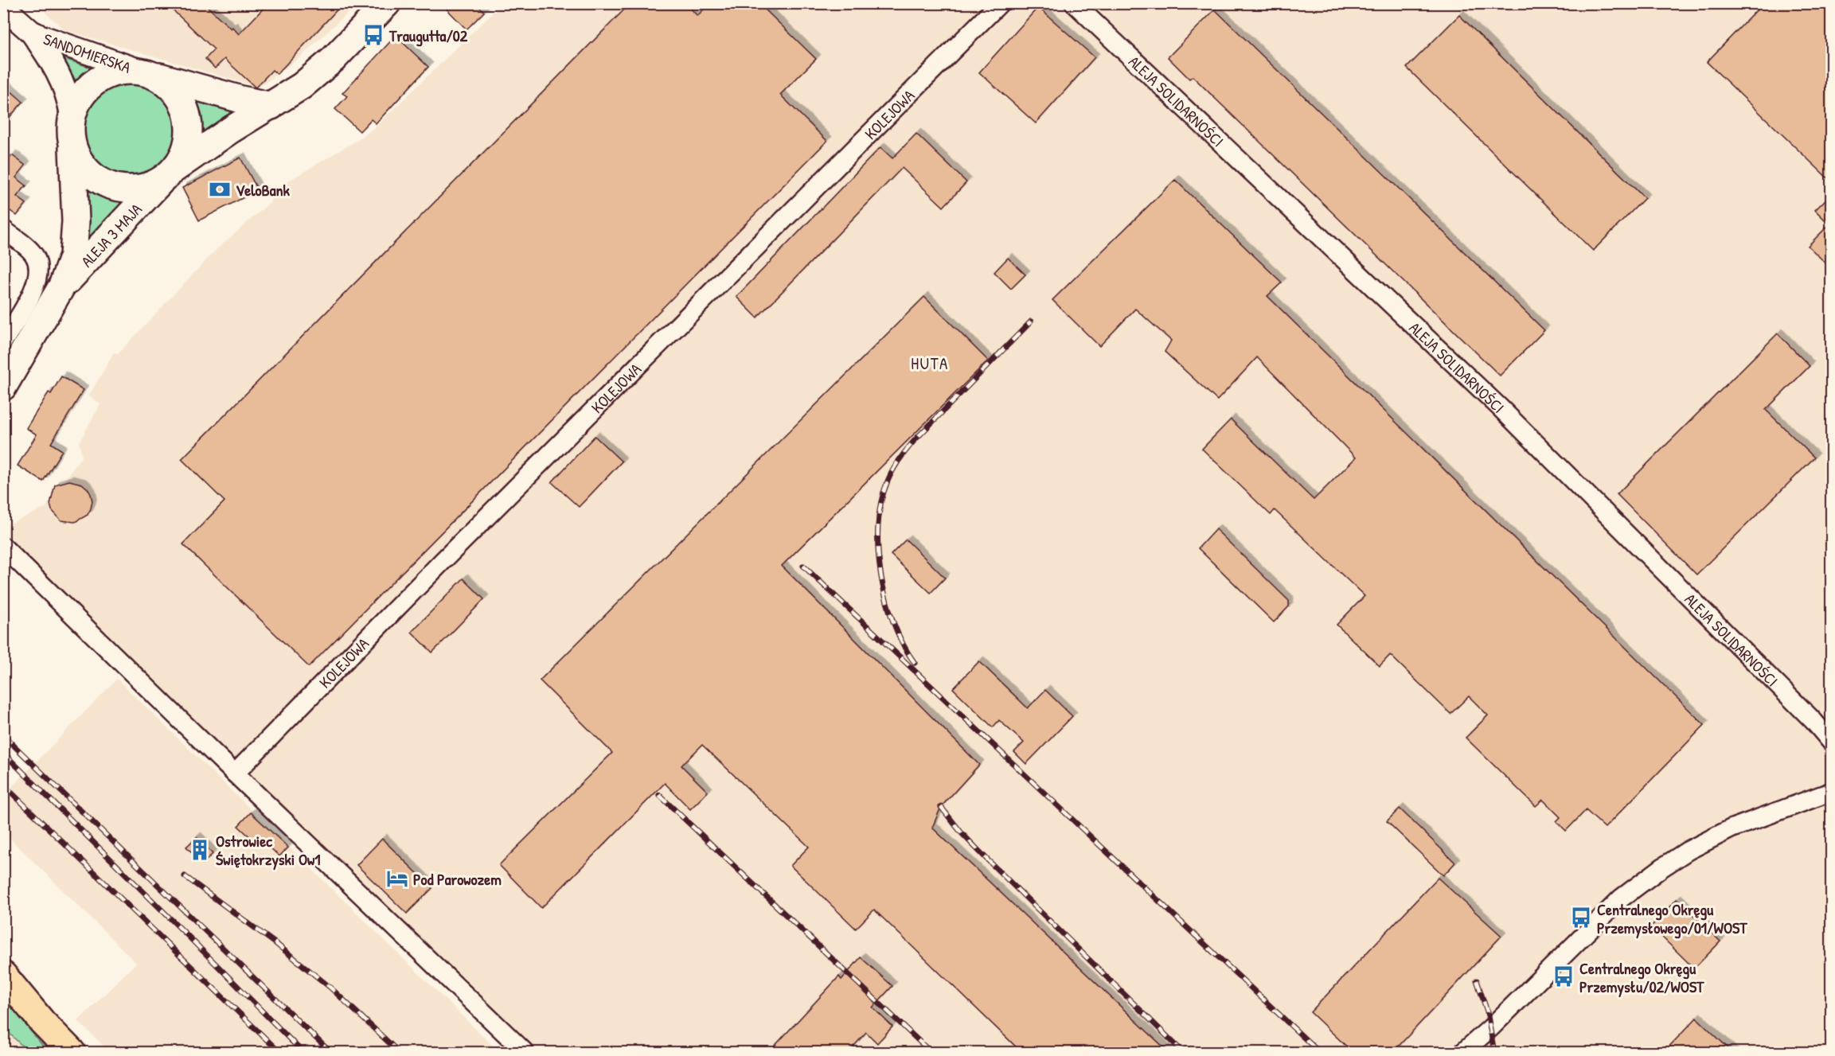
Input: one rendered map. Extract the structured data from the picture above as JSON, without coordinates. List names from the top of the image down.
{
  "streets": {
    "main road": ["ALEJA 3 MAJA"],
    "street": ["SANDOMIERSKA", "ALEJA SOLIDARNOŚCI", "KOLEJOWA"]
  },
  "crossings": [
    ["SANDOMIERSKA", "ALEJA 3 MAJA"]
  ],
  "districts": ["HUTA"],
  "places": {
    "bus stop": ["Traugutta/02", "Centralnego Okręgu Przemysłowego/01/WOST", "Centralnego Okręgu Przemysłu/02/WOST"],
    "bank": ["VeloBank"],
    "building": ["Ostrowiec Świętokrzyski Ow1"],
    "hotel": ["Pod Parowozem"]
  }
}
